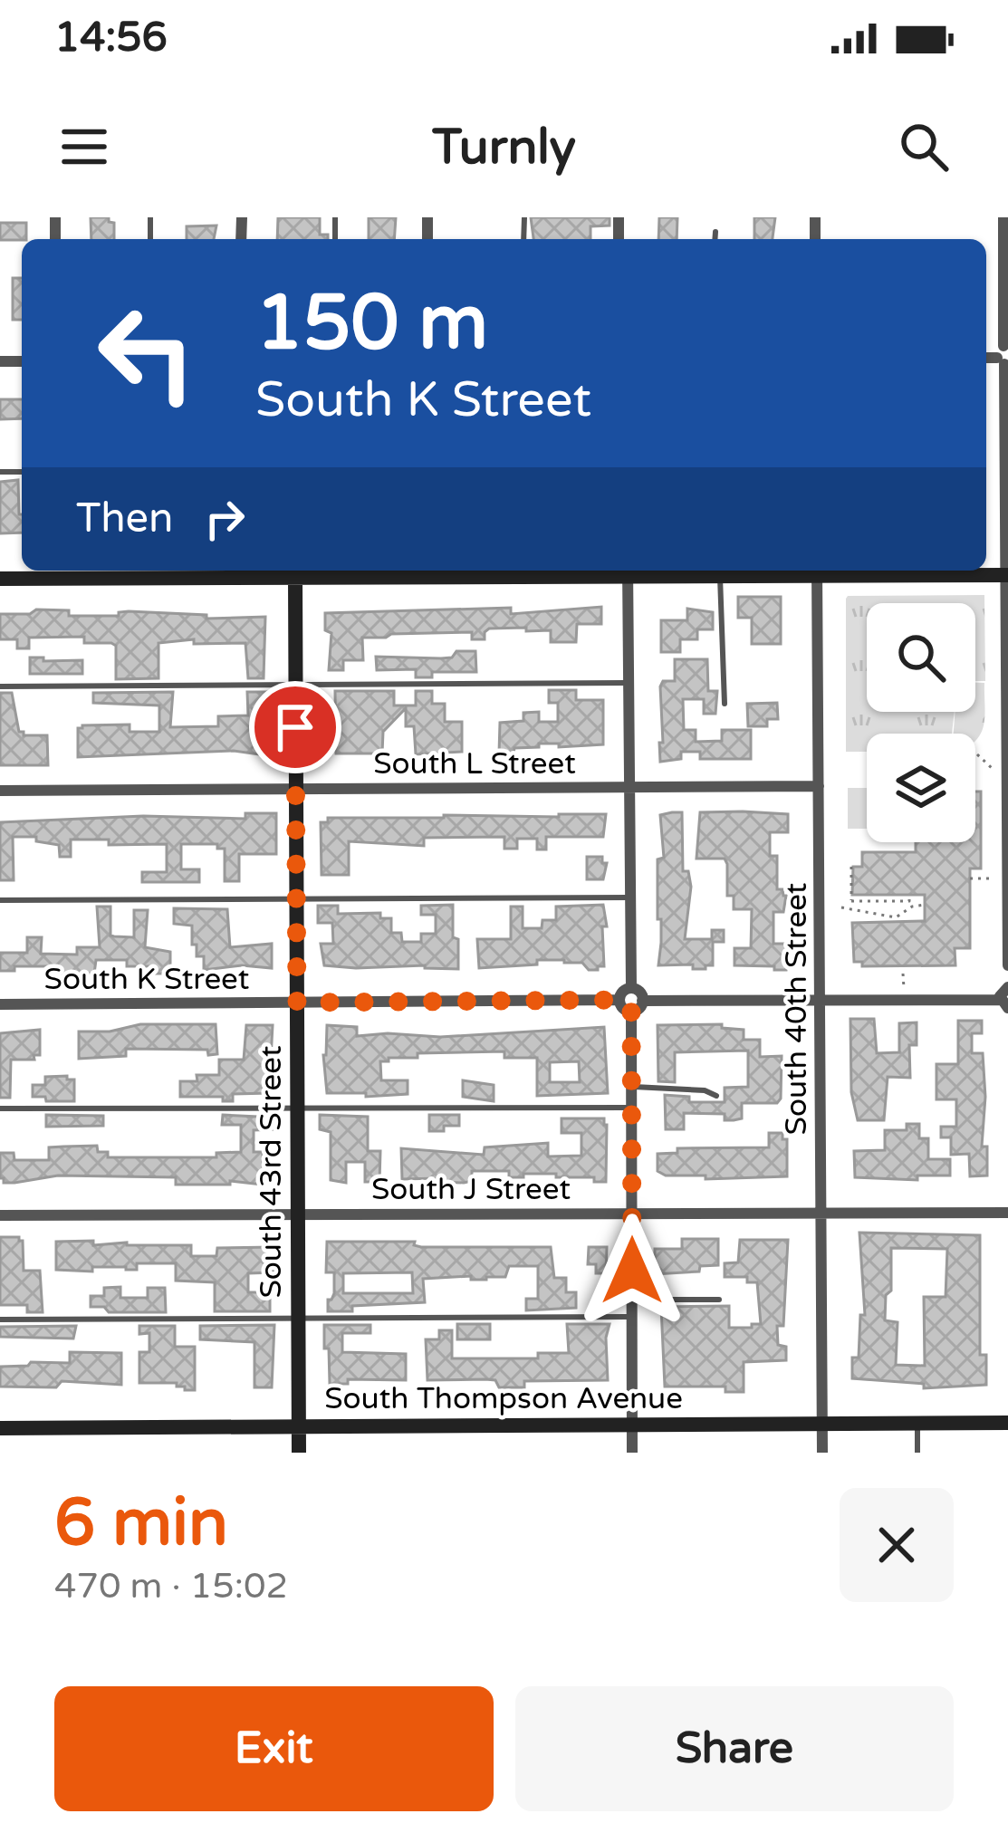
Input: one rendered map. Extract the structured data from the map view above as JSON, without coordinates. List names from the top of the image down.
{
  "streets": {
    "street": [
      "South L Street",
      "South K Street",
      "South 40th Street",
      "South 43rd Street",
      "South J Street",
      "South Thompson Avenue"
    ]
  },
  "crossings": [
    ["South L Street", "South 40th Street"],
    ["South L Street", "South 43rd Street"],
    ["South K Street", "South 43rd Street"],
    ["South 40th Street", "South J Street"],
    ["South 40th Street", "South Thompson Avenue"],
    ["South 43rd Street", "South J Street"],
    ["South 43rd Street", "South Thompson Avenue"]
  ],
  "page": {
    "status": "14:56",
    "header": "Turnly",
    "turn": ["150 m", "South K Street"],
    "then": "Then",
    "heading": ["6 min", "470 m · 15:02"],
    "buttons": ["Exit", "Share"]
  }
}
